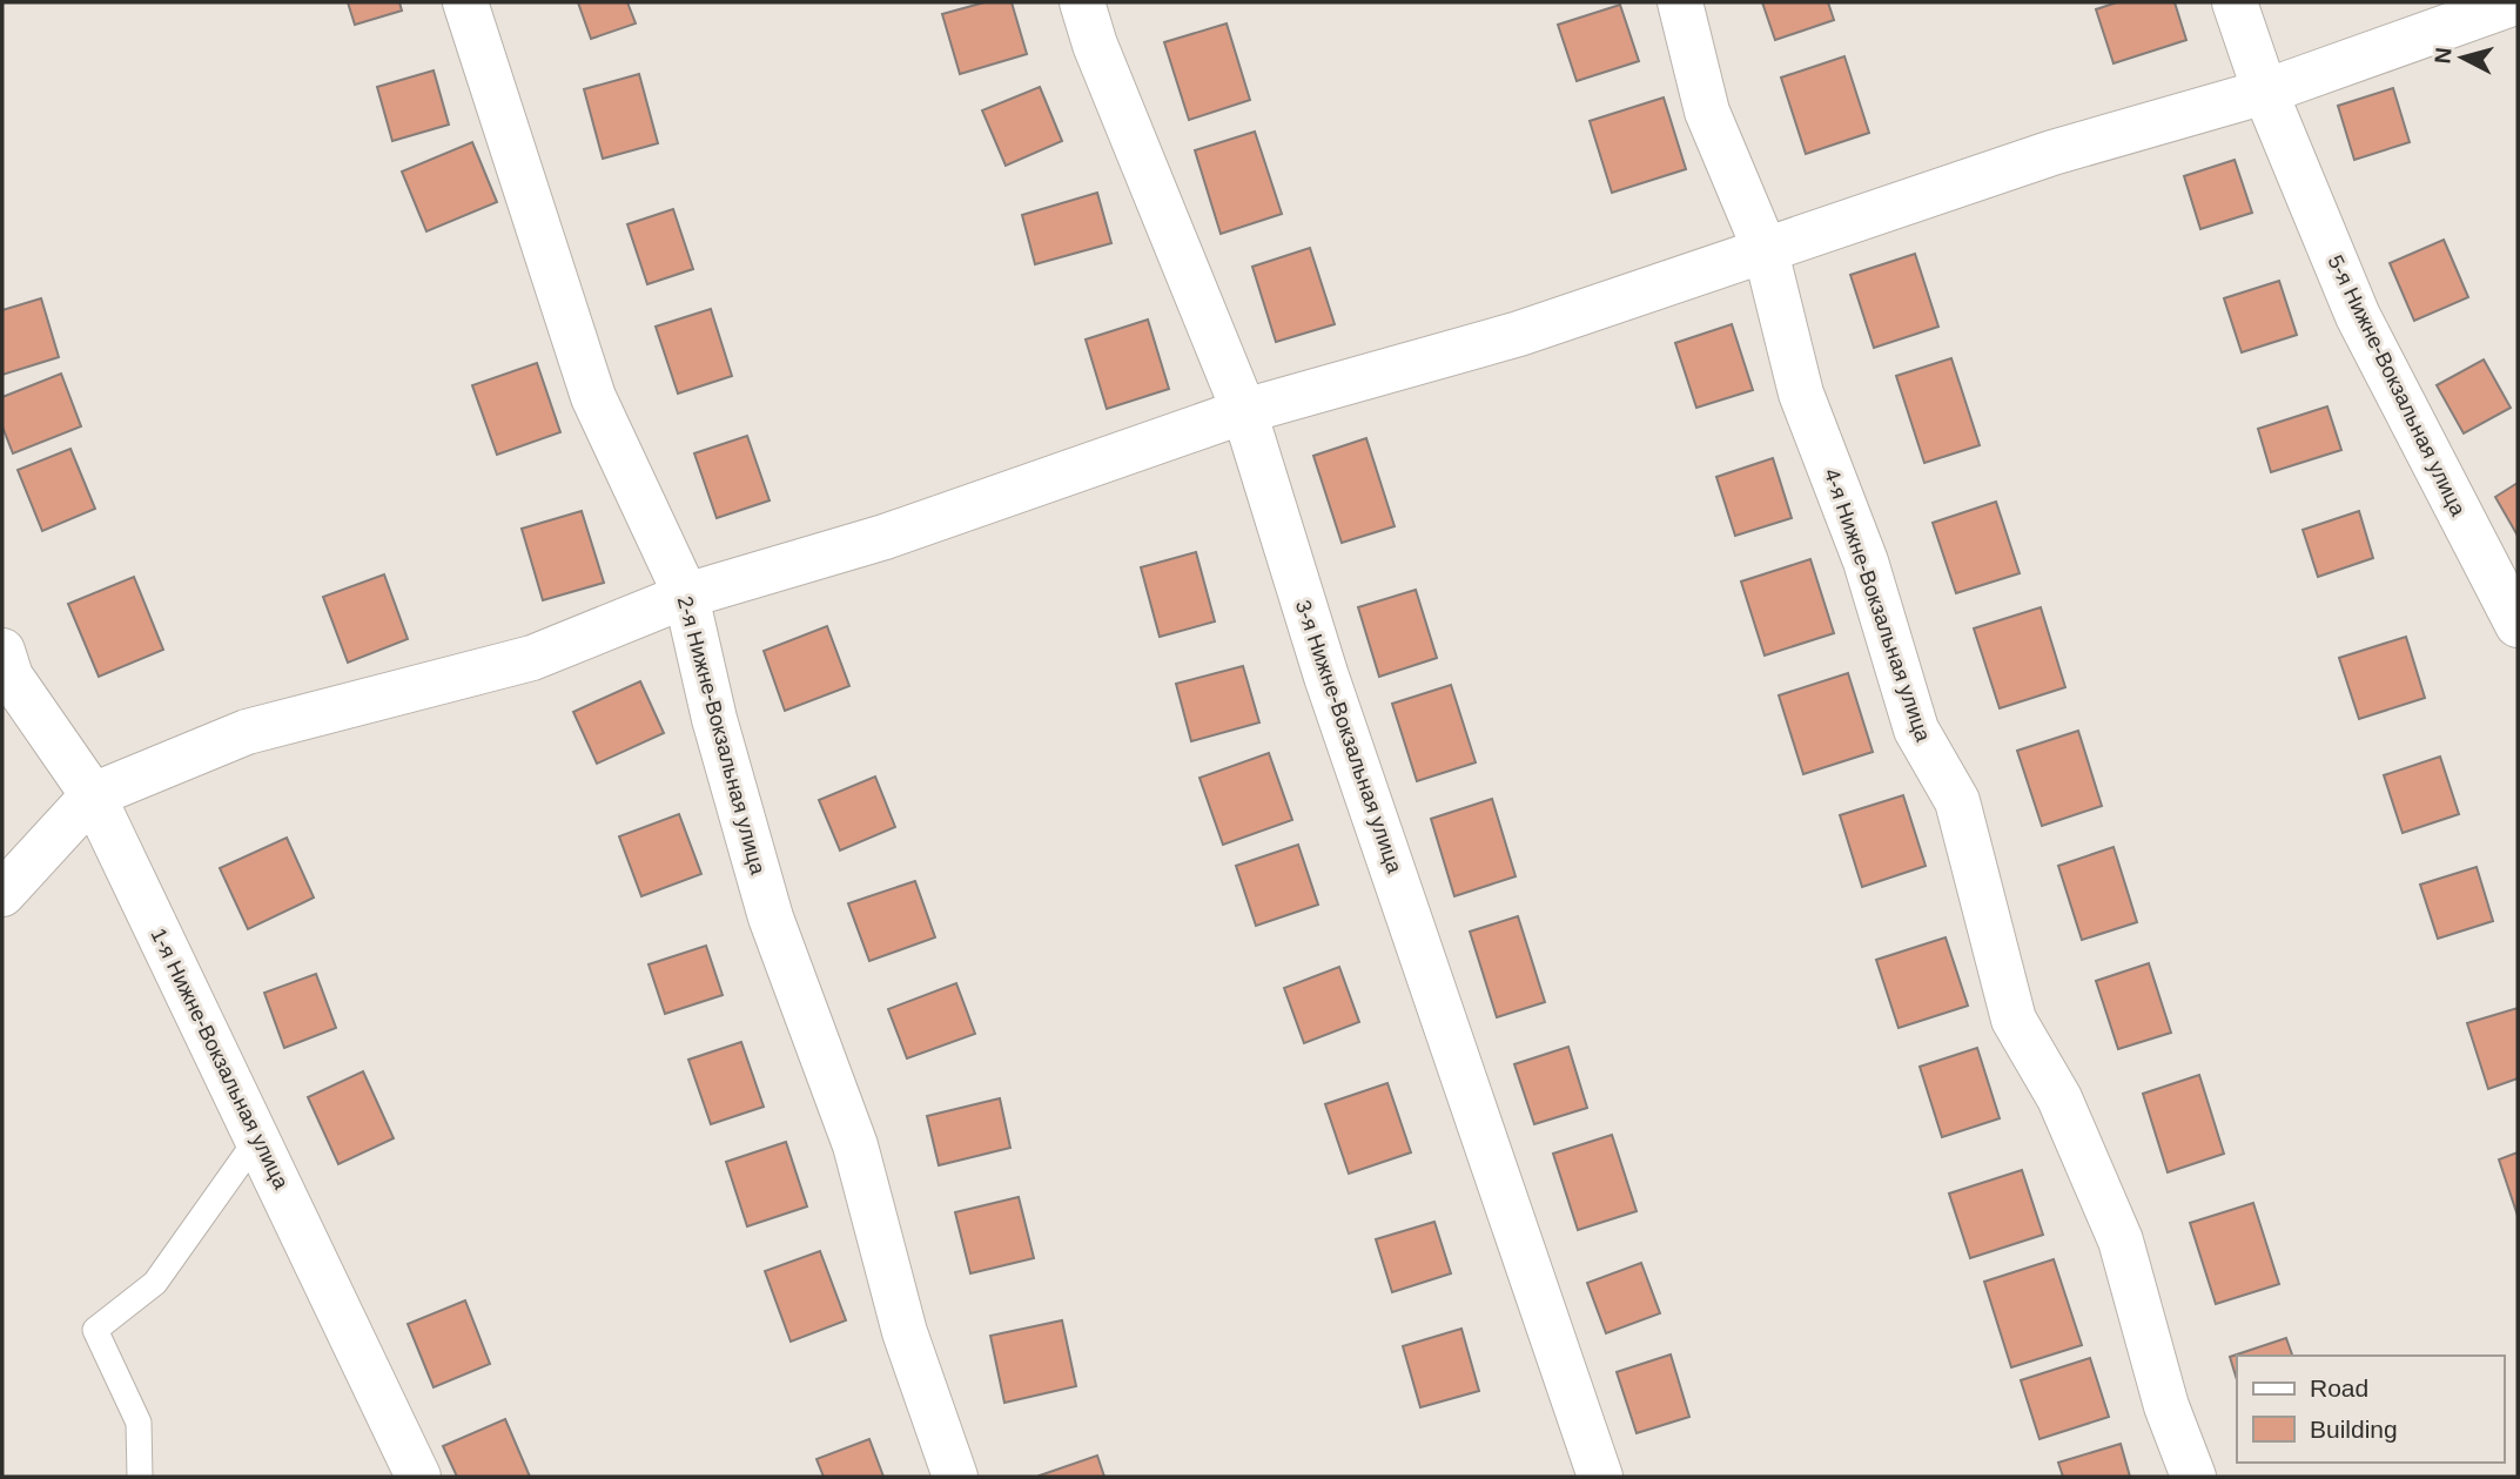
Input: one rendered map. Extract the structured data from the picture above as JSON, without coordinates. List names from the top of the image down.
{
  "streets": {
    "street": [
      "5-я Нижне-Вокзальная улица",
      "4-я Нижне-Вокзальная улица",
      "2-я Нижне-Вокзальная улица",
      "3-я Нижне-Вокзальная улица",
      "1-я Нижне-Вокзальная улица"
    ]
  },
  "legend": ["Road", "Building"],
  "north": "left"
}
